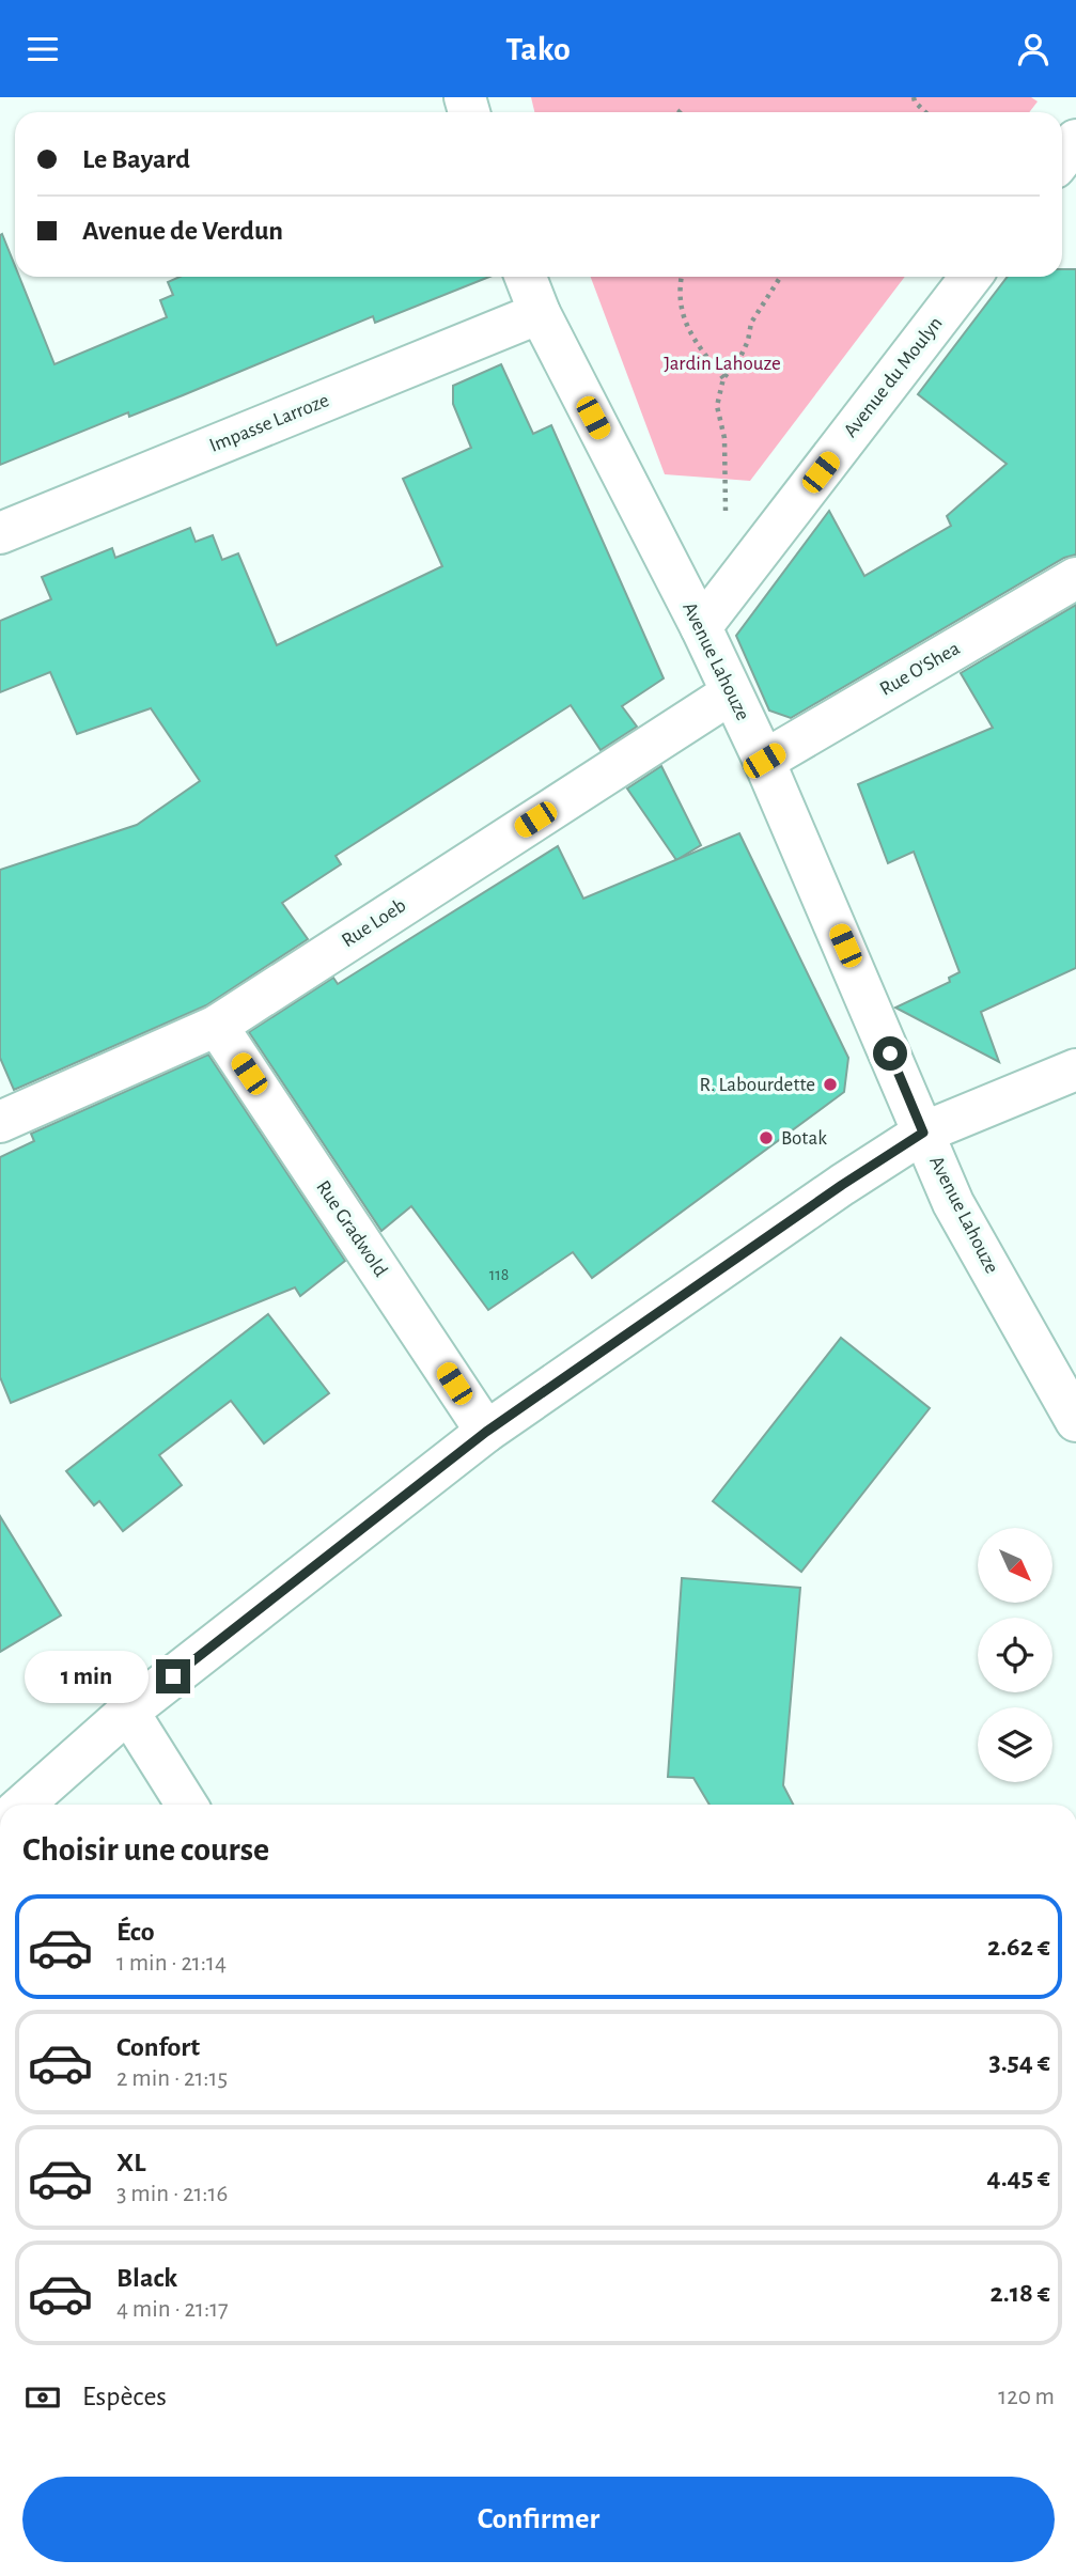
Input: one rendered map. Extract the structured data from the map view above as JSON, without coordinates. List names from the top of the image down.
{
  "streets": {
    "street": [
      "Avenue du Moulyn",
      "Impasse Larroze",
      "Avenue Lahouze",
      "Rue O'Shea",
      "Rue Loeb",
      "Rue Gradwold"
    ]
  },
  "crossings": [
    ["Avenue du Moulyn", "Avenue Lahouze"],
    ["Impasse Larroze", "Avenue Lahouze"],
    ["Avenue Lahouze", "Rue O'Shea"],
    ["Avenue Lahouze", "Rue Loeb"],
    ["Rue Loeb", "Rue Gradwold"]
  ],
  "parks": ["Jardin Lahouze"],
  "places": ["R. Labourdette", "Botak"],
  "house_numbers": ["118"],
  "north": "bottom right",
  "page": {
    "header": "Tako",
    "banner": ["Le Bayard", "Avenue de Verdun"],
    "bubble": "1 min",
    "heading": "Choisir une course",
    "list": [
      {
        "name": "Éco",
        "note": "1 min · 21:14",
        "value": "2.62 €"
      },
      {
        "name": "Confort",
        "note": "2 min · 21:15",
        "value": "3.54 €"
      },
      {
        "name": "XL",
        "note": "3 min · 21:16",
        "value": "4.45 €"
      },
      {
        "name": "Black",
        "note": "4 min · 21:17",
        "value": "2.18 €"
      }
    ],
    "pay": ["Espèces", "120 m"],
    "buttons": "Confirmer"
  }
}
